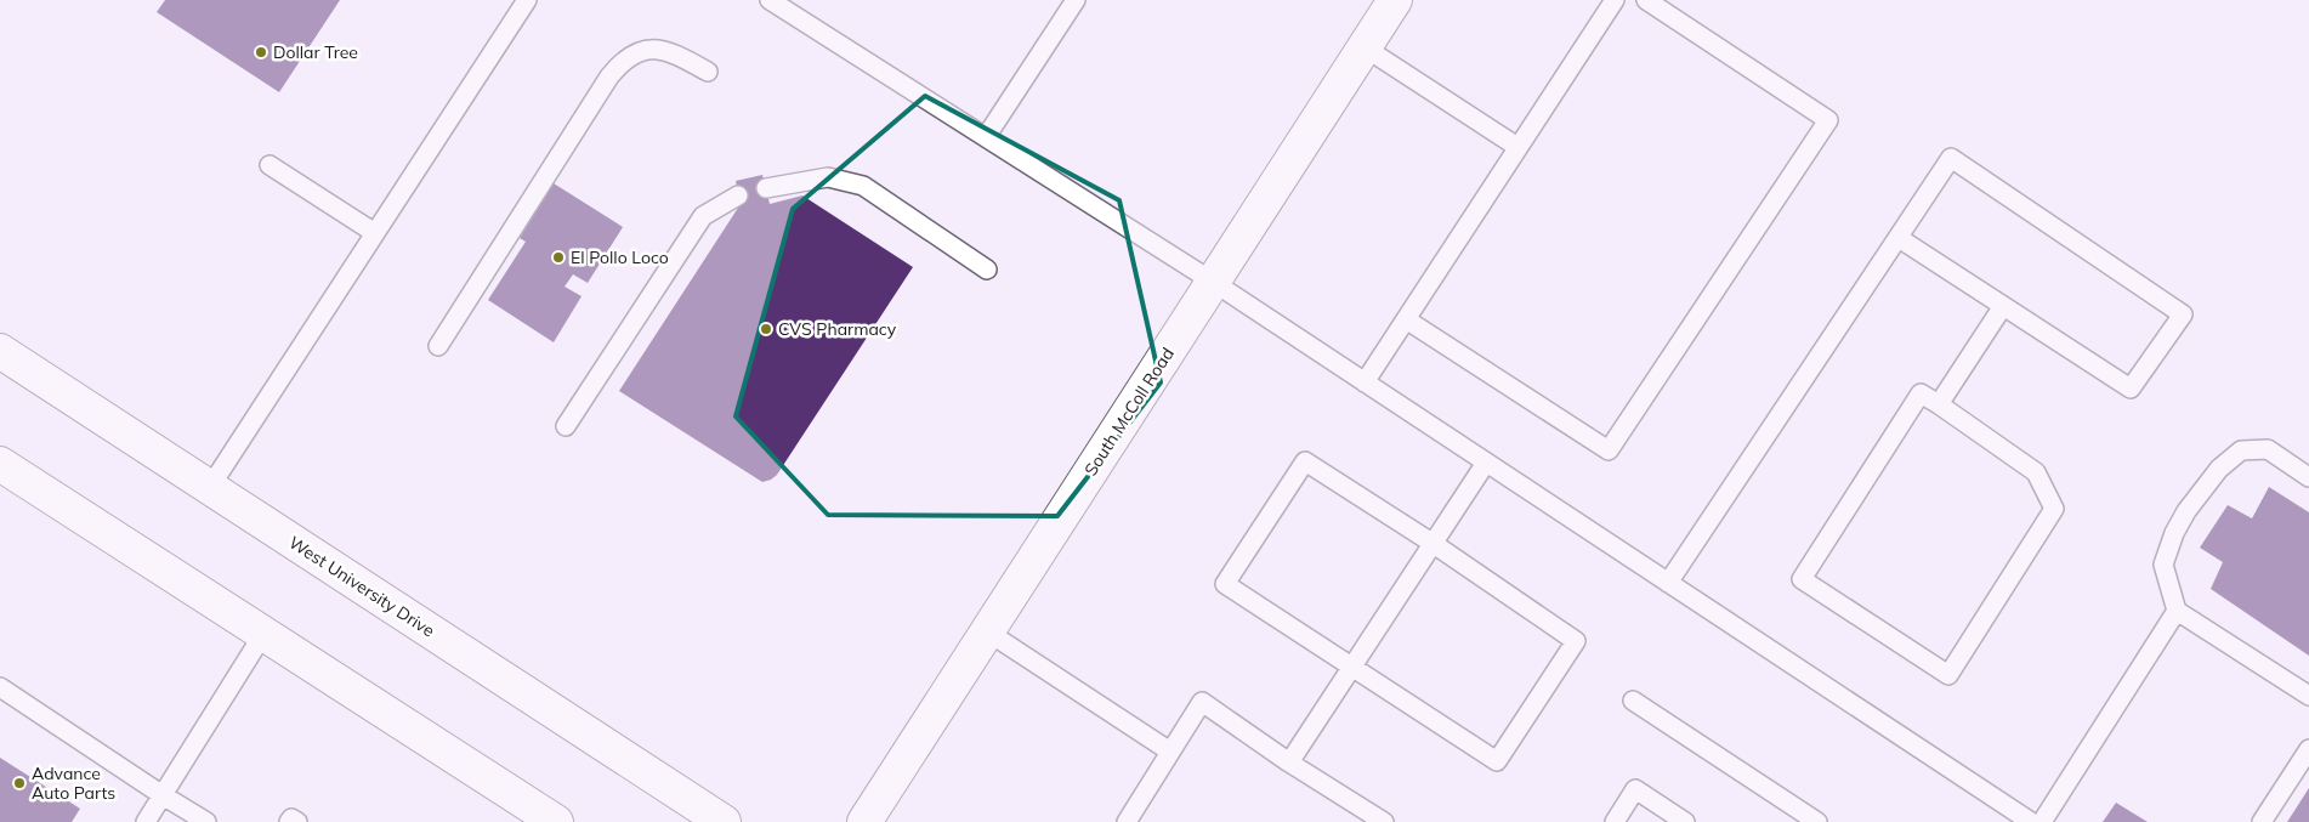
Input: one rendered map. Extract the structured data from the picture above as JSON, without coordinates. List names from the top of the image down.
{
  "streets": {
    "main road": ["South McColl Road", "West University Drive"]
  },
  "places": [
    "Dollar Tree",
    "El Pollo Loco",
    "CVS Pharmacy",
    "Advance Auto Parts"
  ]
}
